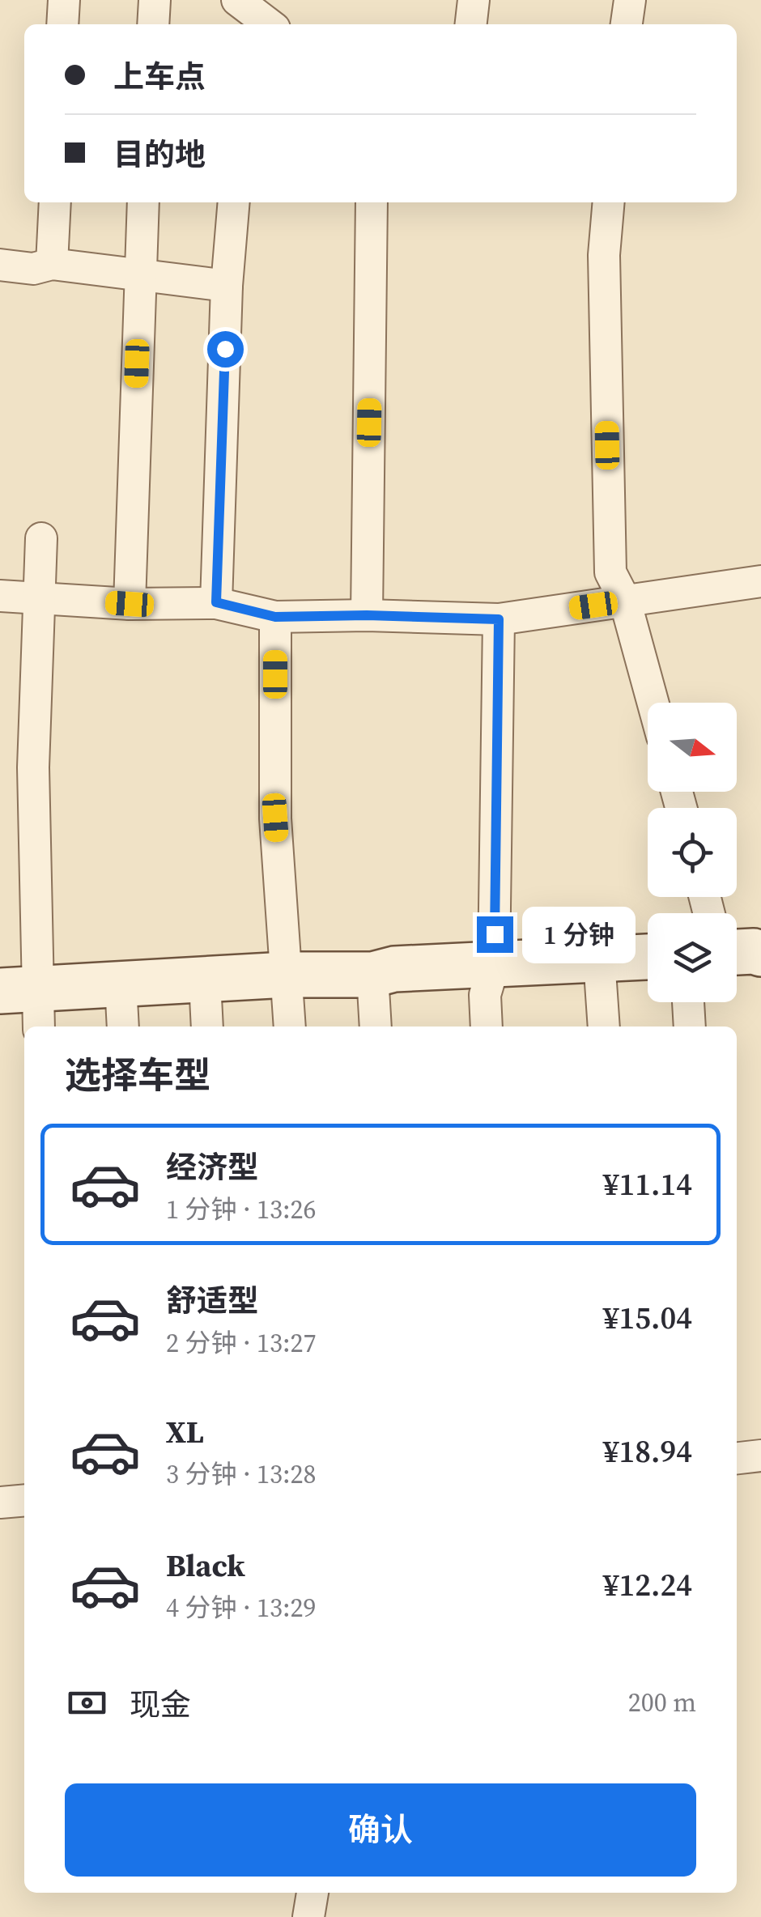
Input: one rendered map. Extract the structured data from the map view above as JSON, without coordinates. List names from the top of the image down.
{
  "north": "right",
  "page": {
    "banner": ["上车点", "目的地"],
    "bubble": "1 分钟",
    "heading": "选择车型",
    "list": [
      {
        "name": "经济型",
        "note": "1 分钟 · 13:26",
        "value": "¥11.14"
      },
      {
        "name": "舒适型",
        "note": "2 分钟 · 13:27",
        "value": "¥15.04"
      },
      {
        "name": "XL",
        "note": "3 分钟 · 13:28",
        "value": "¥18.94"
      },
      {
        "name": "Black",
        "note": "4 分钟 · 13:29",
        "value": "¥12.24"
      }
    ],
    "pay": ["现金", "200 m"],
    "buttons": "确认"
  }
}
